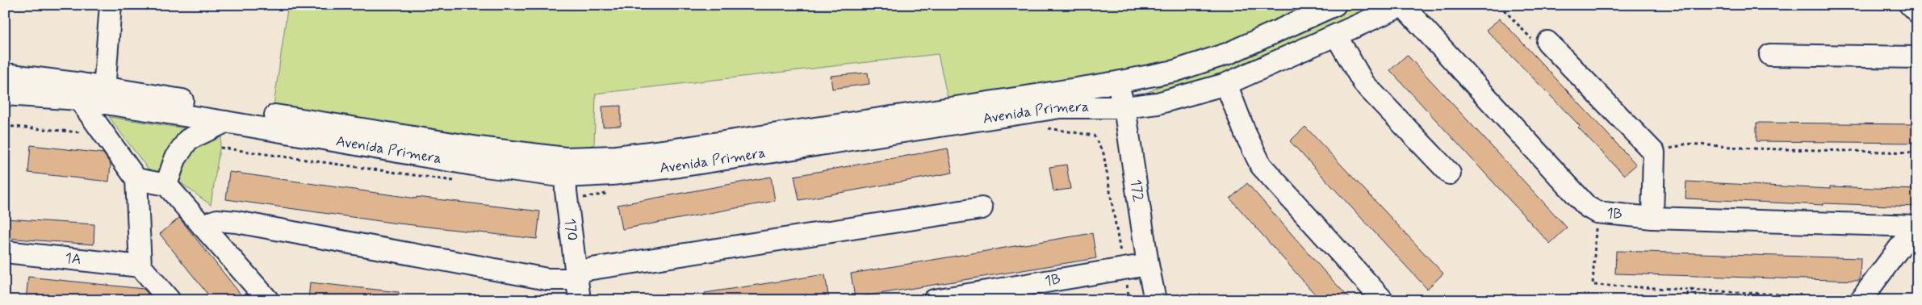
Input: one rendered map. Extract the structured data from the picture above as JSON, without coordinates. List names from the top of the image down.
{
  "streets": {
    "street": [
      "Avenida Primera",
      "172",
      "1B",
      "170",
      "1A"
    ]
  },
  "crossings": [
    ["Avenida Primera", "172"],
    ["Avenida Primera", "1B"],
    ["Avenida Primera", "170"],
    ["172", "1B"]
  ]
}
